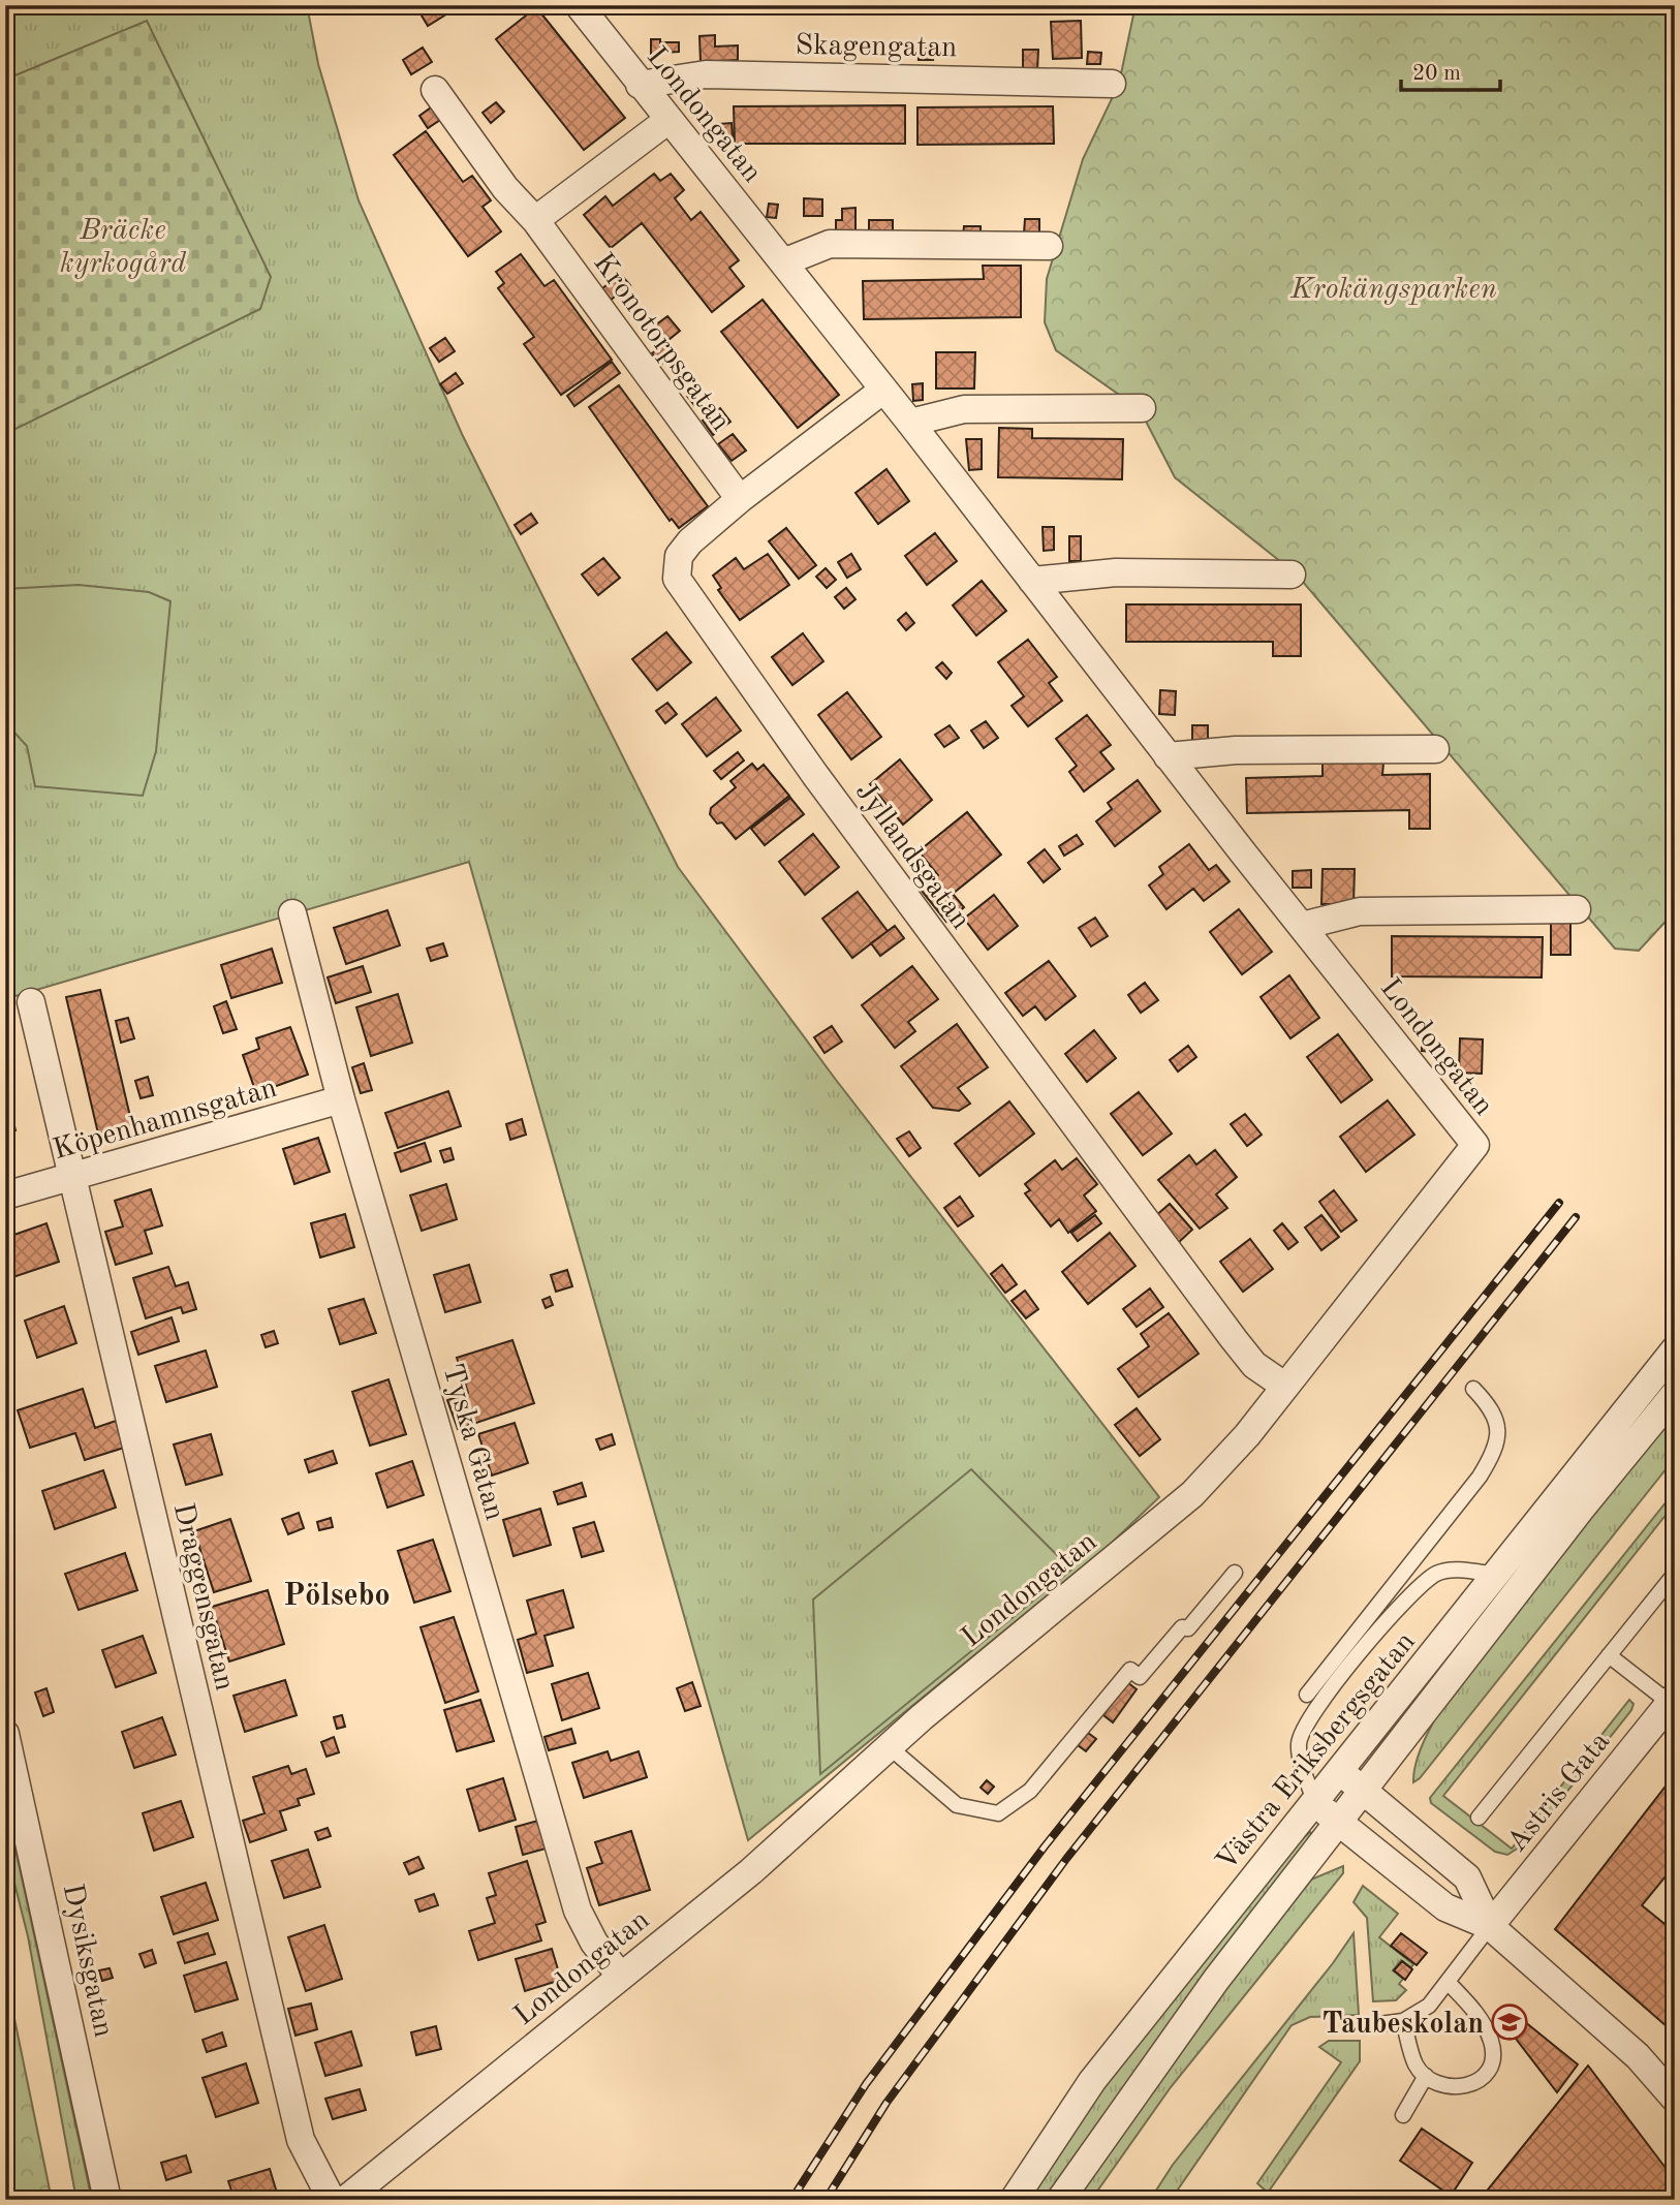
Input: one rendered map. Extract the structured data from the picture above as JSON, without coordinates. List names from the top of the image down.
{
  "streets": {
    "street": [
      "Skagengatan",
      "Londongatan",
      "Kronotorpsgatan",
      "Jyllandsgatan",
      "Köpenhamnsgatan",
      "Tyska Gatan",
      "Draggensgatan",
      "Västra Eriksbergsgatan",
      "Astris Gata",
      "Dysiksgatan"
    ]
  },
  "crossings": [
    ["Skagengatan", "Londongatan"],
    ["Londongatan", "Jyllandsgatan"],
    ["Londongatan", "Tyska Gatan"],
    ["Kronotorpsgatan", "Jyllandsgatan"],
    ["Köpenhamnsgatan", "Tyska Gatan"],
    ["Köpenhamnsgatan", "Draggensgatan"]
  ],
  "districts": ["Pölsebo"],
  "parks": ["Bräcke kyrkogård", "Krokängsparken"],
  "places": {
    "school or university": ["Taubeskolan"]
  },
  "scale_bar": "20 m"
}
